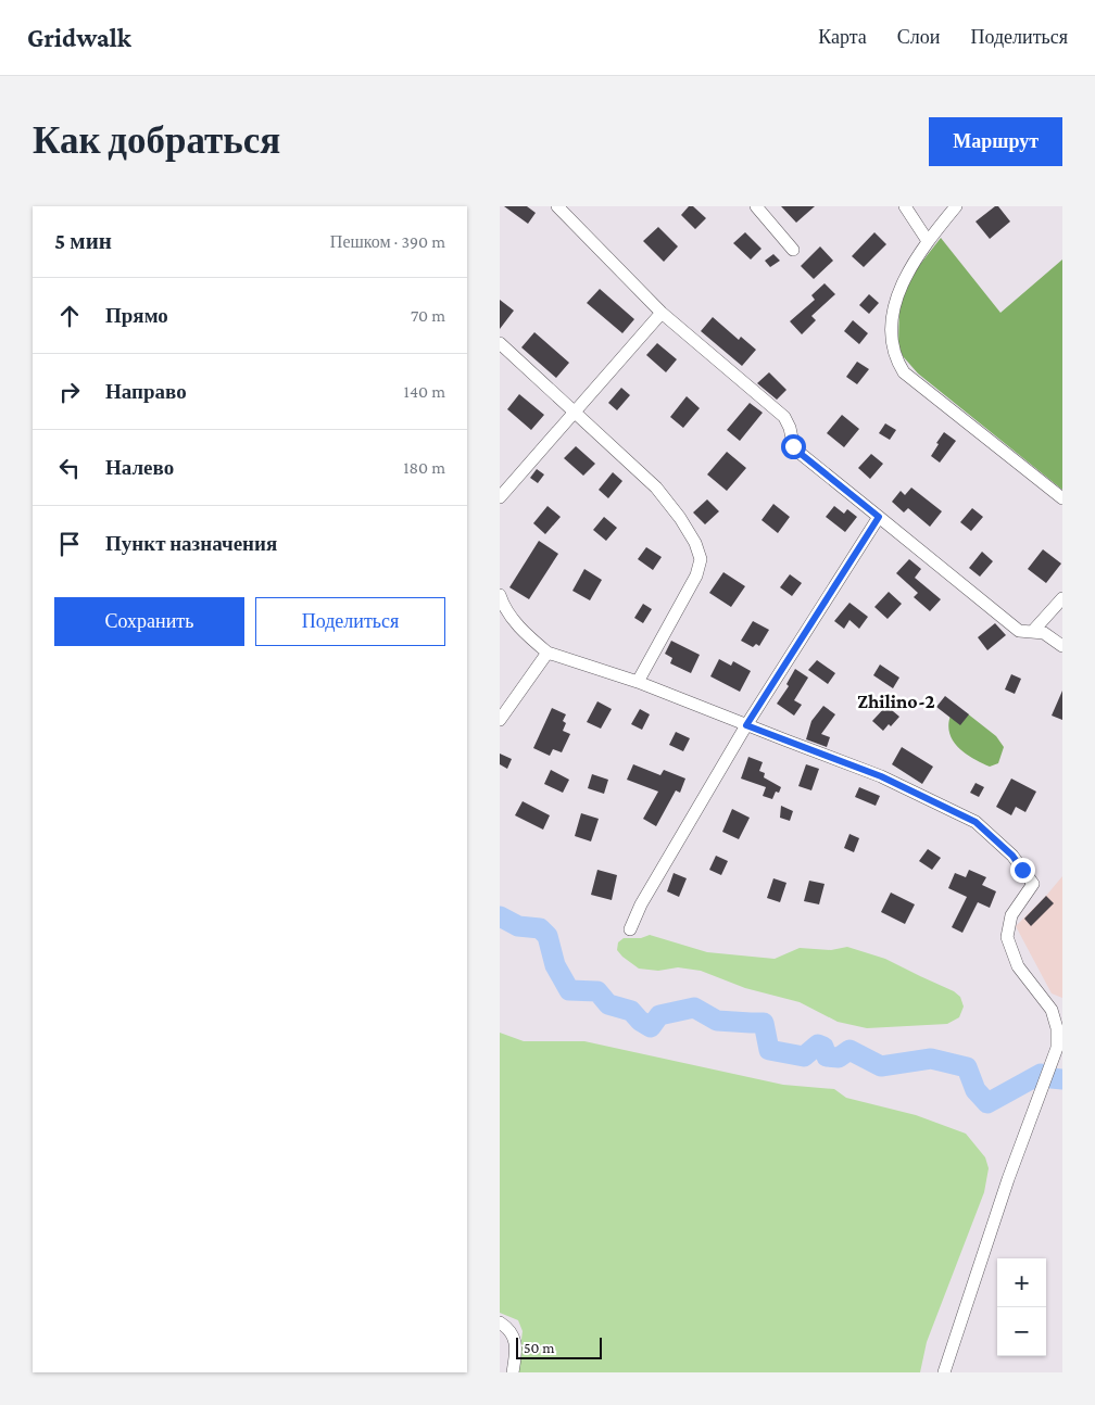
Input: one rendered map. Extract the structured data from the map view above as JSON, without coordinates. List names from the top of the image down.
{
  "districts": ["Zhilino-2"],
  "scale_bar": "50 m",
  "page": {
    "header": "Gridwalk",
    "nav": ["Карта", "Слои", "Поделиться"],
    "buttons": [
      "Маршрут",
      ["Сохранить", "Поделиться"]
    ],
    "title": "Как добраться",
    "heading": ["5 мин", "Пешком · 390 m"],
    "list": [
      ["Прямо", "70 m"],
      ["Направо", "140 m"],
      ["Налево", "180 m"],
      "Пункт назначения"
    ],
    "map_buttons": ["+", "−"],
    "scale": "50 m"
  }
}
